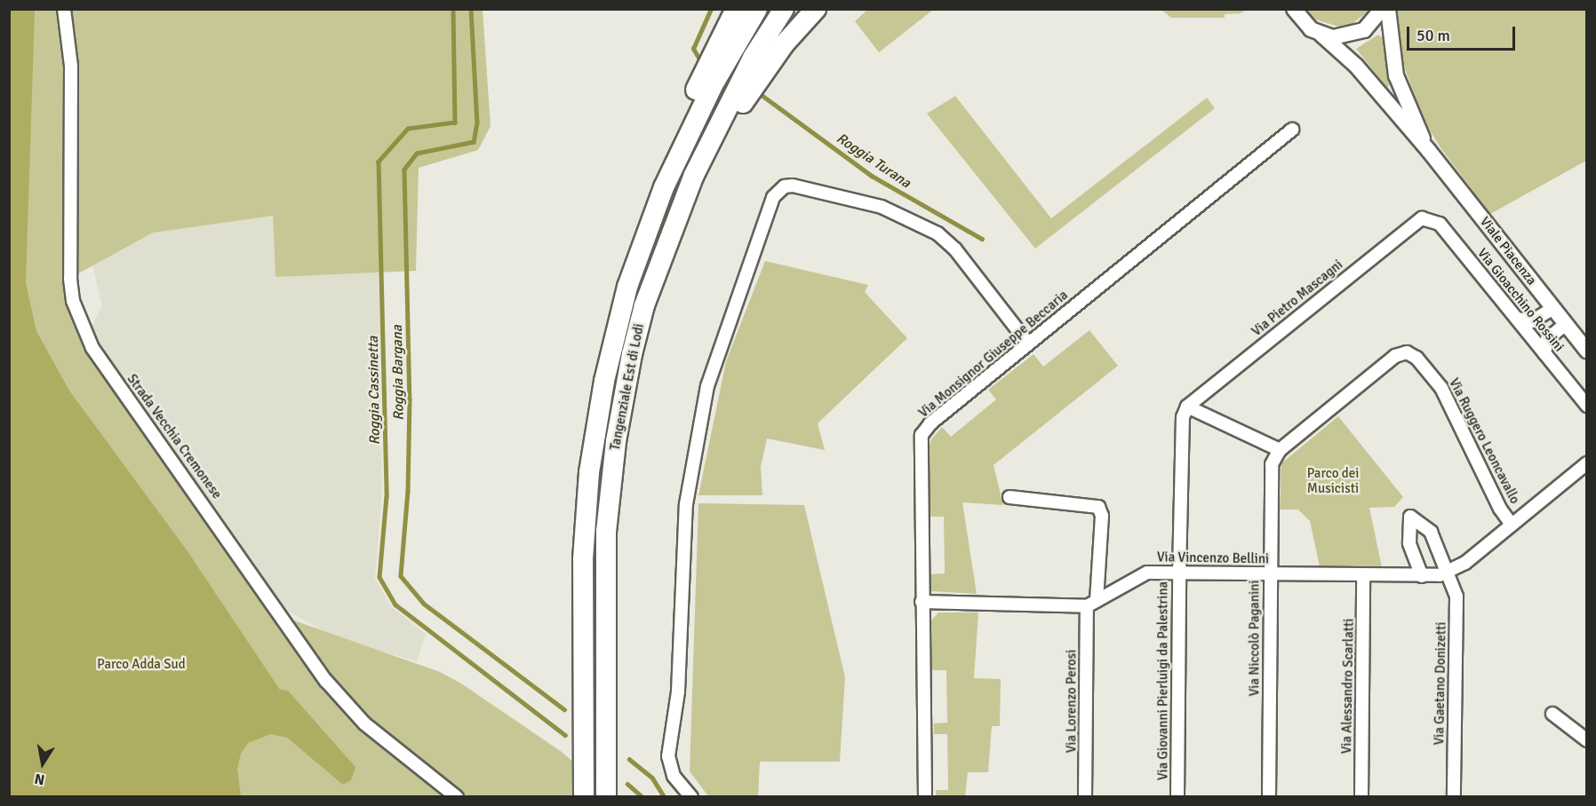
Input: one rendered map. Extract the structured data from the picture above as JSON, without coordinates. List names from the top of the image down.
{
  "streets": {
    "highway": ["Tangenziale Est di Lodi"],
    "street": [
      "Viale Piacenza",
      "Via Pietro Mascagni",
      "Via Gioacchino Rossini",
      "Via Monsignor Giuseppe Beccaria",
      "Strada Vecchia Cremonese",
      "Via Ruggero Leoncavallo",
      "Via Vincenzo Bellini",
      "Via Niccolò Paganini",
      "Via Giovanni Pierluigi da Palestrina",
      "Via Gaetano Donizetti",
      "Via Alessandro Scarlatti",
      "Via Lorenzo Perosi"
    ]
  },
  "crossings": [
    ["Via Pietro Mascagni", "Via Gioacchino Rossini"],
    ["Via Pietro Mascagni", "Via Giovanni Pierluigi da Palestrina"],
    ["Via Ruggero Leoncavallo", "Via Niccolò Paganini"],
    ["Via Vincenzo Bellini", "Via Niccolò Paganini"],
    ["Via Vincenzo Bellini", "Via Giovanni Pierluigi da Palestrina"],
    ["Via Vincenzo Bellini", "Via Gaetano Donizetti"],
    ["Via Vincenzo Bellini", "Via Alessandro Scarlatti"],
    ["Via Vincenzo Bellini", "Via Lorenzo Perosi"]
  ],
  "water": ["Roggia Turana", "Roggia Bargana", "Roggia Cassinetta"],
  "parks": ["Parco dei Musicisti", "Parco Adda Sud"],
  "scale_bar": "50 m",
  "north": "bottom"
}
